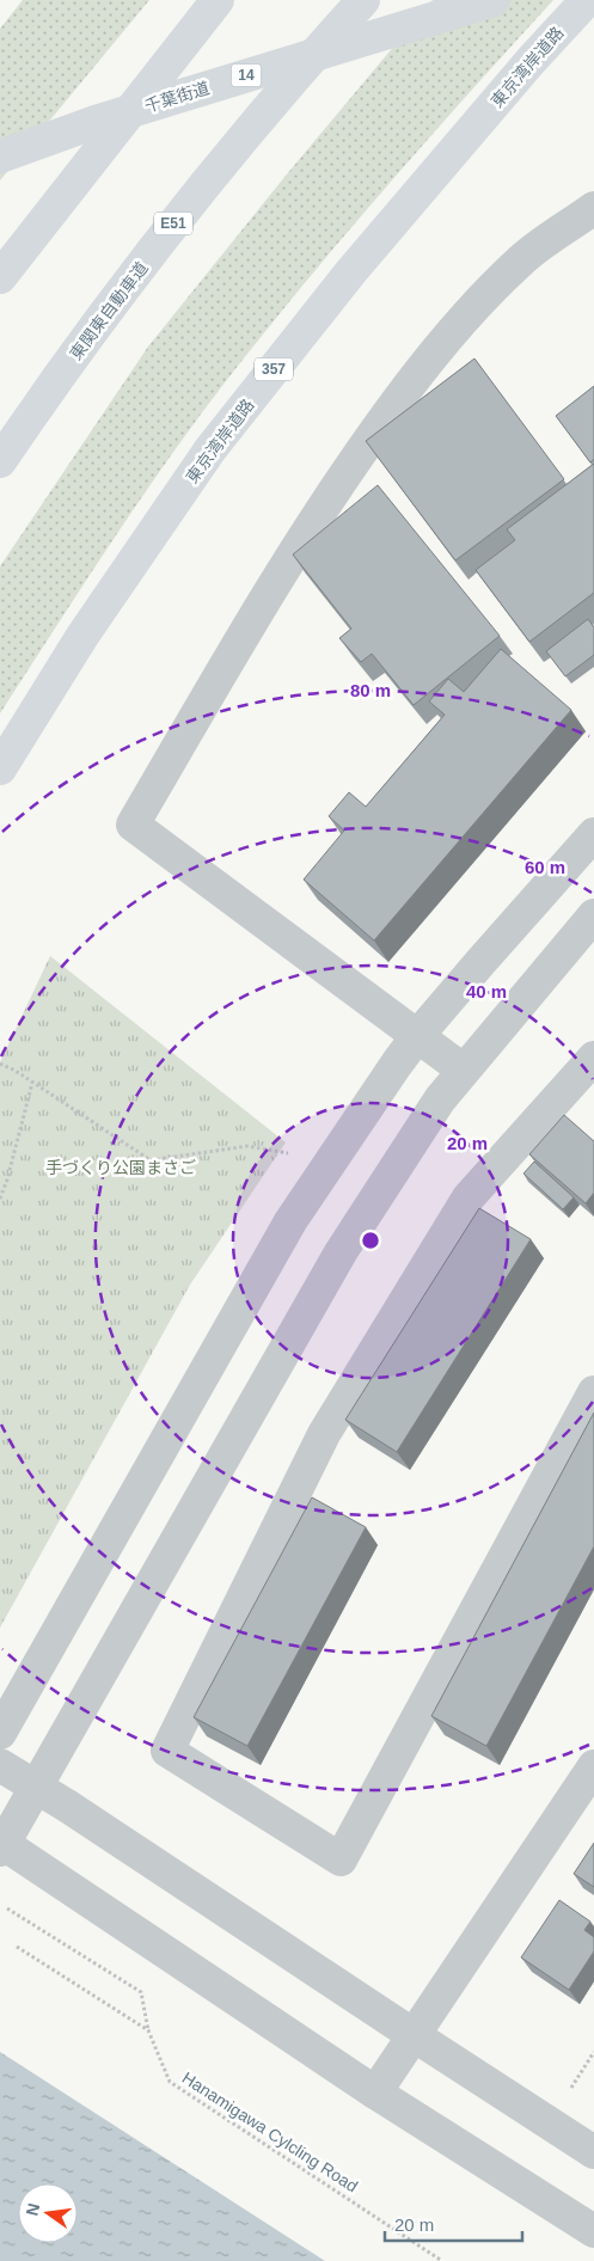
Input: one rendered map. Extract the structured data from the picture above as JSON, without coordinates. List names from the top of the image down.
{
  "streets": {
    "highway": [
      "東京湾岸道路",
      "14",
      "千葉街道",
      "E51",
      "東関東自動車道",
      "357"
    ],
    "path": ["Hanamigawa Cylcling Road"]
  },
  "parks": ["手づくり公園まさご"],
  "scale_bar": "20 m",
  "north": "left",
  "rings": [
    "80 m",
    "60 m",
    "40 m",
    "20 m"
  ]
}
